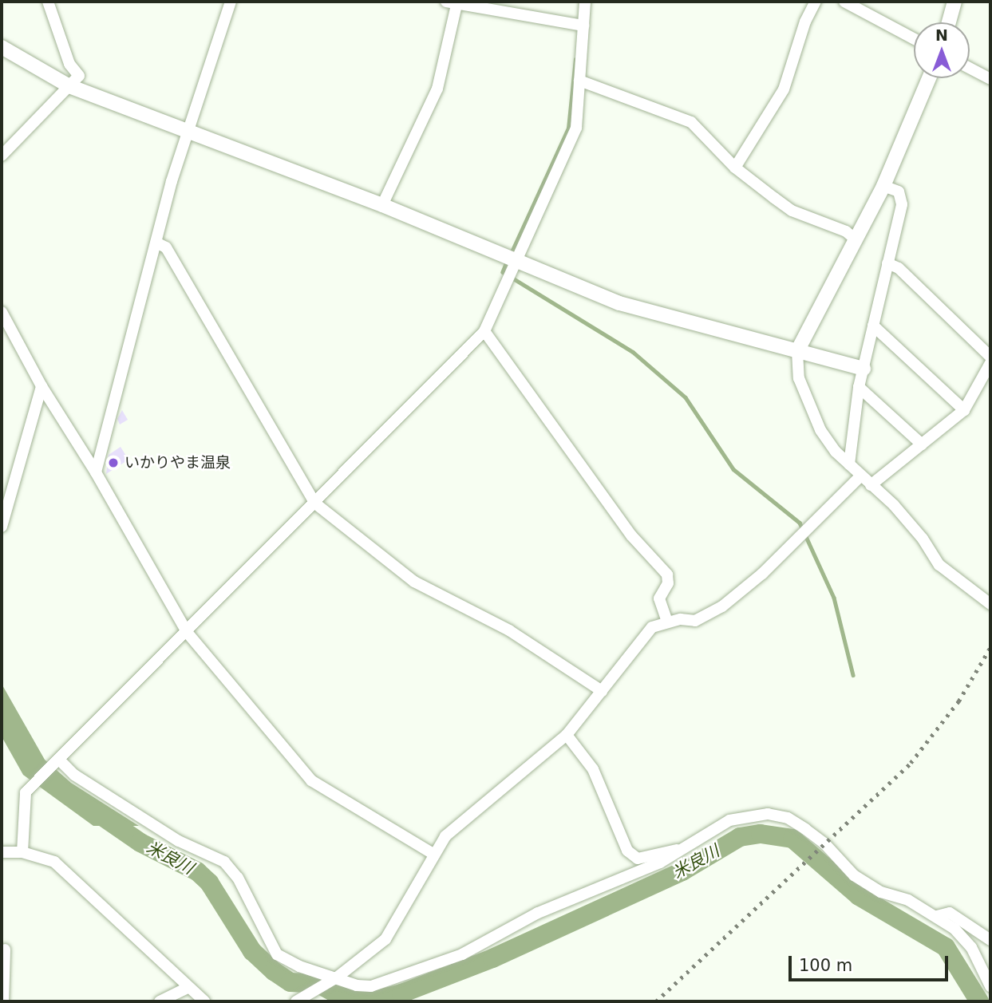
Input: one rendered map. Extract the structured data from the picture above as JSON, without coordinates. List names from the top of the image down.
{
  "water": ["米良川"],
  "places": ["いかりやま温泉"],
  "scale_bar": "100 m",
  "north": "top"
}
